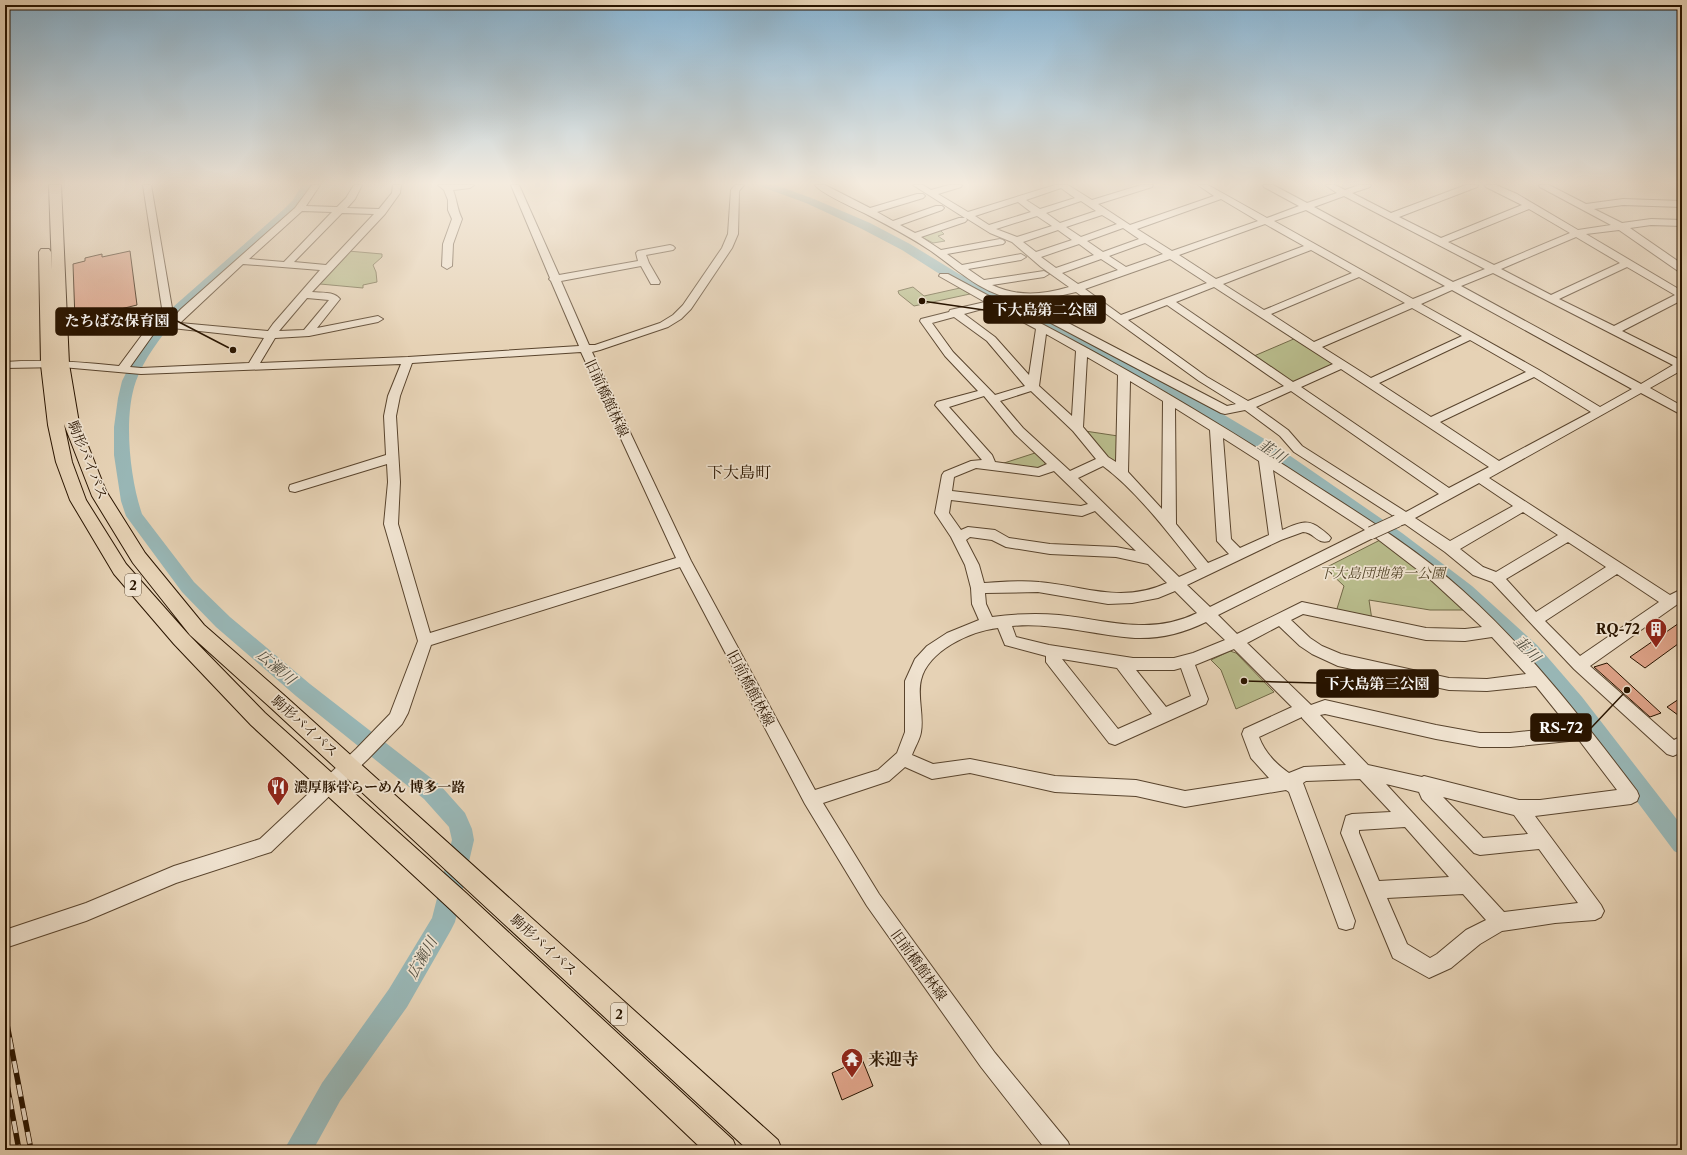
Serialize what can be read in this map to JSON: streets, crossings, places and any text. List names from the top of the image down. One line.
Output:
{"streets":{"main road":["駒形バイパス","2"],"street":["旧前橋館林線"]},"districts":["下大島町"],"water":["韮川","広瀬川"],"parks":["下大島団地第一公園"],"places":{"other":["下大島第二公園","たちばな保育園","下大島第三公園","RS-72"],"building":["RQ-72"],"restaurant":["濃厚豚骨らーめん 博多一路"],"temple":["来迎寺"]}}
